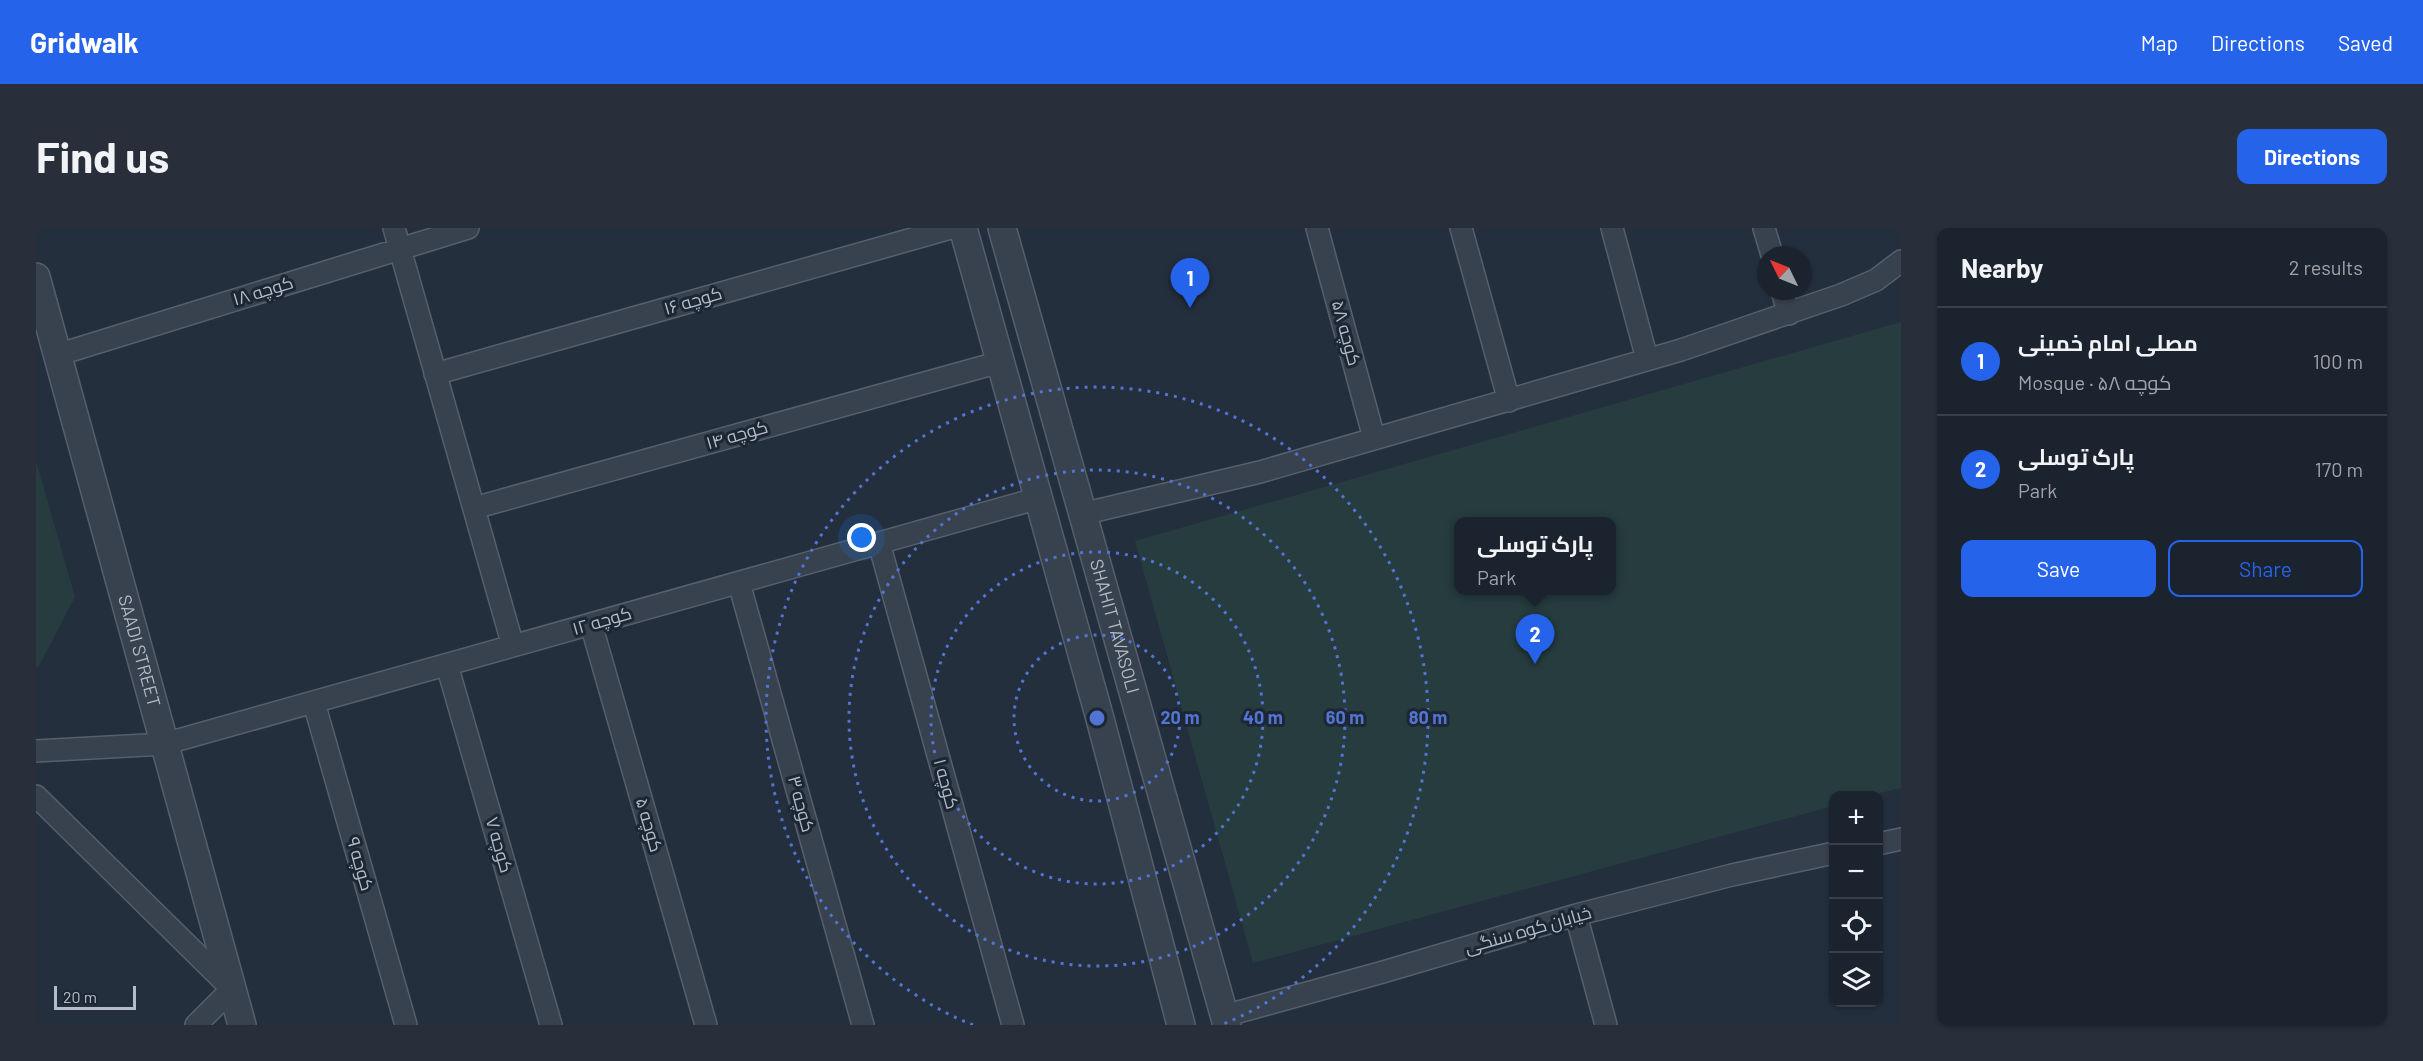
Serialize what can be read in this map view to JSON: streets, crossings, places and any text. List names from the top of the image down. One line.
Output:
{"streets":{"street":["کوچه ۱۸","کوچه ۱۶","کوچه ۵۸","کوچه ۱۴","کوچه ۱۲","SHAHIT TAVASOLI","SAADI STREET","کوچه ۱","کوچه ۳","کوچه ۵","کوچه ۷","کوچه ۹","خیابان کوه سنگی"]},"crossings":[["کوچه ۱۸","SAADI STREET"],["کوچه ۱۴","SHAHIT TAVASOLI"],["کوچه ۱۲","SHAHIT TAVASOLI"],["کوچه ۱۲","SAADI STREET"],["کوچه ۱۲","کوچه ۱"],["کوچه ۱۲","کوچه ۳"],["کوچه ۱۲","کوچه ۵"],["کوچه ۱۲","کوچه ۷"],["کوچه ۱۲","کوچه ۹"],["SHAHIT TAVASOLI","خیابان کوه سنگی"]],"scale_bar":"20 m","north":"top left","page":{"header":"Gridwalk","nav":["Map","Directions","Saved"],"buttons":["Directions",["Save","Share"]],"title":"Find us","heading":["Nearby","2 results"],"pins":["1","2"],"list":[{"mark":"1","name":"مصلی امام خمینی","note":"Mosque · کوچه ۵۸","value":"100 m"},{"mark":"2","name":"پارک توسلی","note":"Park","value":"170 m"}],"popup":["پارک توسلی","Park"],"map_buttons":["+","−"],"scale":"20 m"},"rings":["20 m","40 m","60 m","80 m"]}
